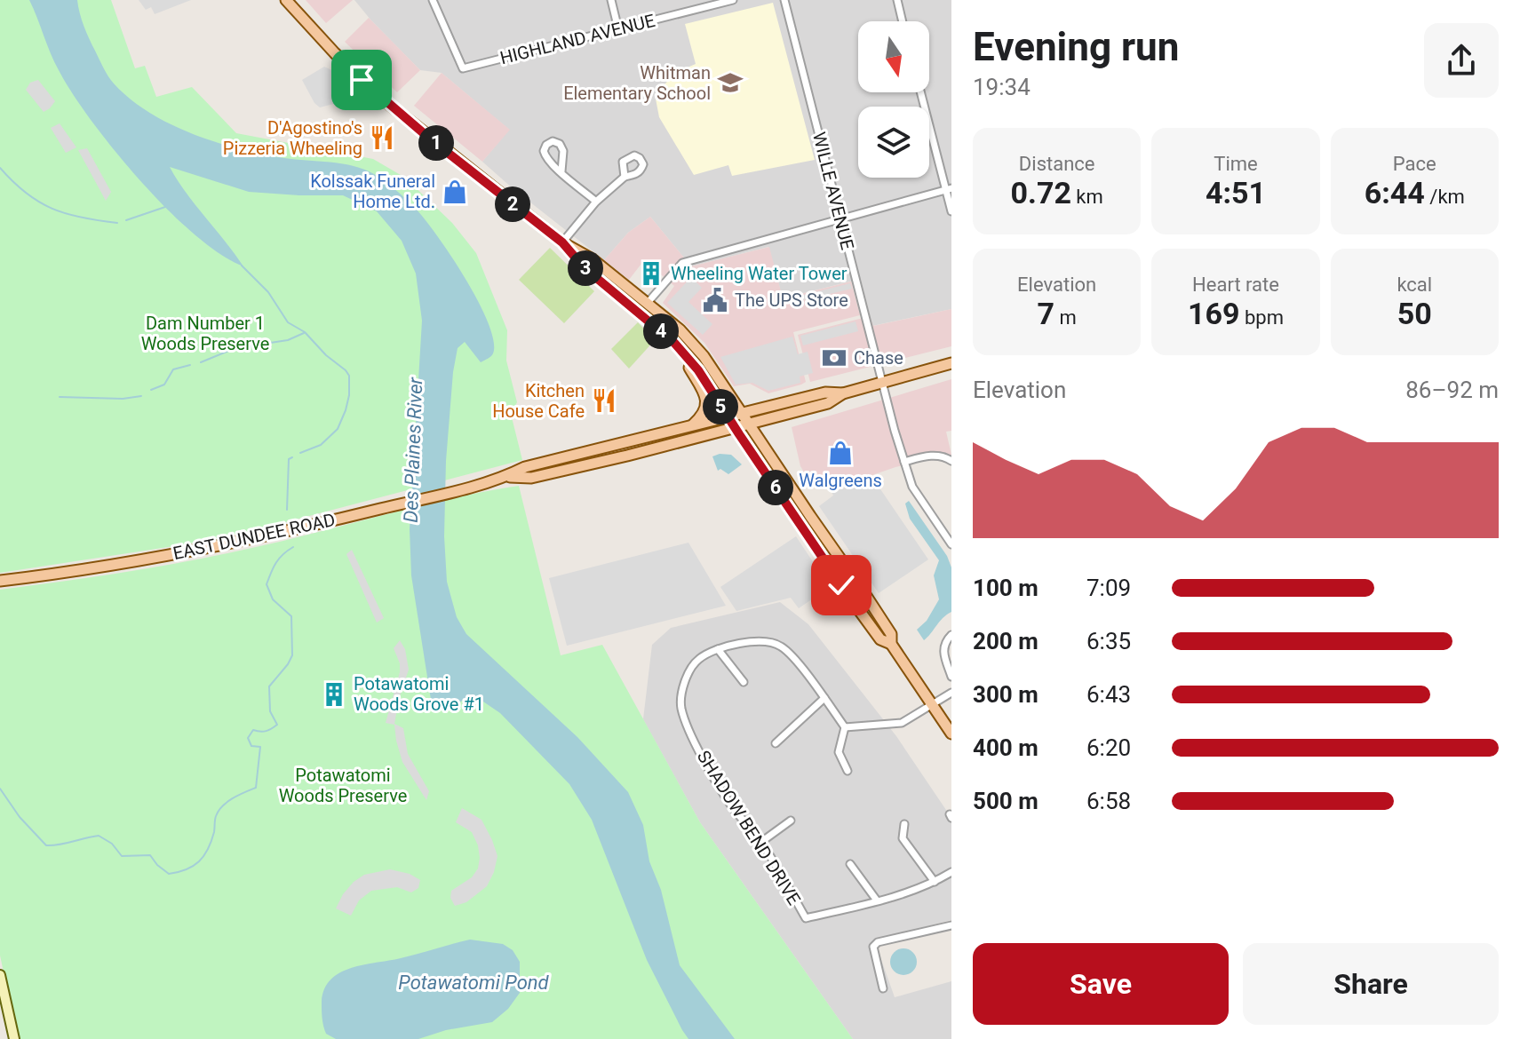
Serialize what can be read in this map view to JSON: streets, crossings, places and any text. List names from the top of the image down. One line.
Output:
{"streets":{"main road":["EAST DUNDEE ROAD"],"street":["HIGHLAND AVENUE","WILLE AVENUE","SHADOW BEND DRIVE"]},"crossings":[["WILLE AVENUE","EAST DUNDEE ROAD"]],"water":["Des Plaines River","Potawatomi Pond"],"parks":["Dam Number 1 Woods Preserve","Potawatomi Woods Preserve"],"places":{"school or university":["Whitman Elementary School"],"restaurant":["D'Agostino's Pizzeria Wheeling","Kitchen House Cafe"],"shop":["Kolssak Funeral Home Ltd.","Walgreens"],"building":["Wheeling Water Tower","Potawatomi Woods Grove #1"],"public building":["The UPS Store"],"bank":["Chase"]},"north":"bottom","page":{"heading":["Evening run","19:34"],"stats":[["Distance","0.72 km"],["Time","4:51"],["Pace","6:44 /km"],["Elevation","7 m"],["Heart rate","169 bpm"],["kcal","50"]],"pins":["1","2","3","4","5","6"],"chart":["Elevation","86–92 m"],"list":[{"name":"100 m","note":"7:09"},{"name":"200 m","note":"6:35"},{"name":"300 m","note":"6:43"},{"name":"400 m","note":"6:20"},{"name":"500 m","note":"6:58"}],"buttons":["Save","Share"]}}
